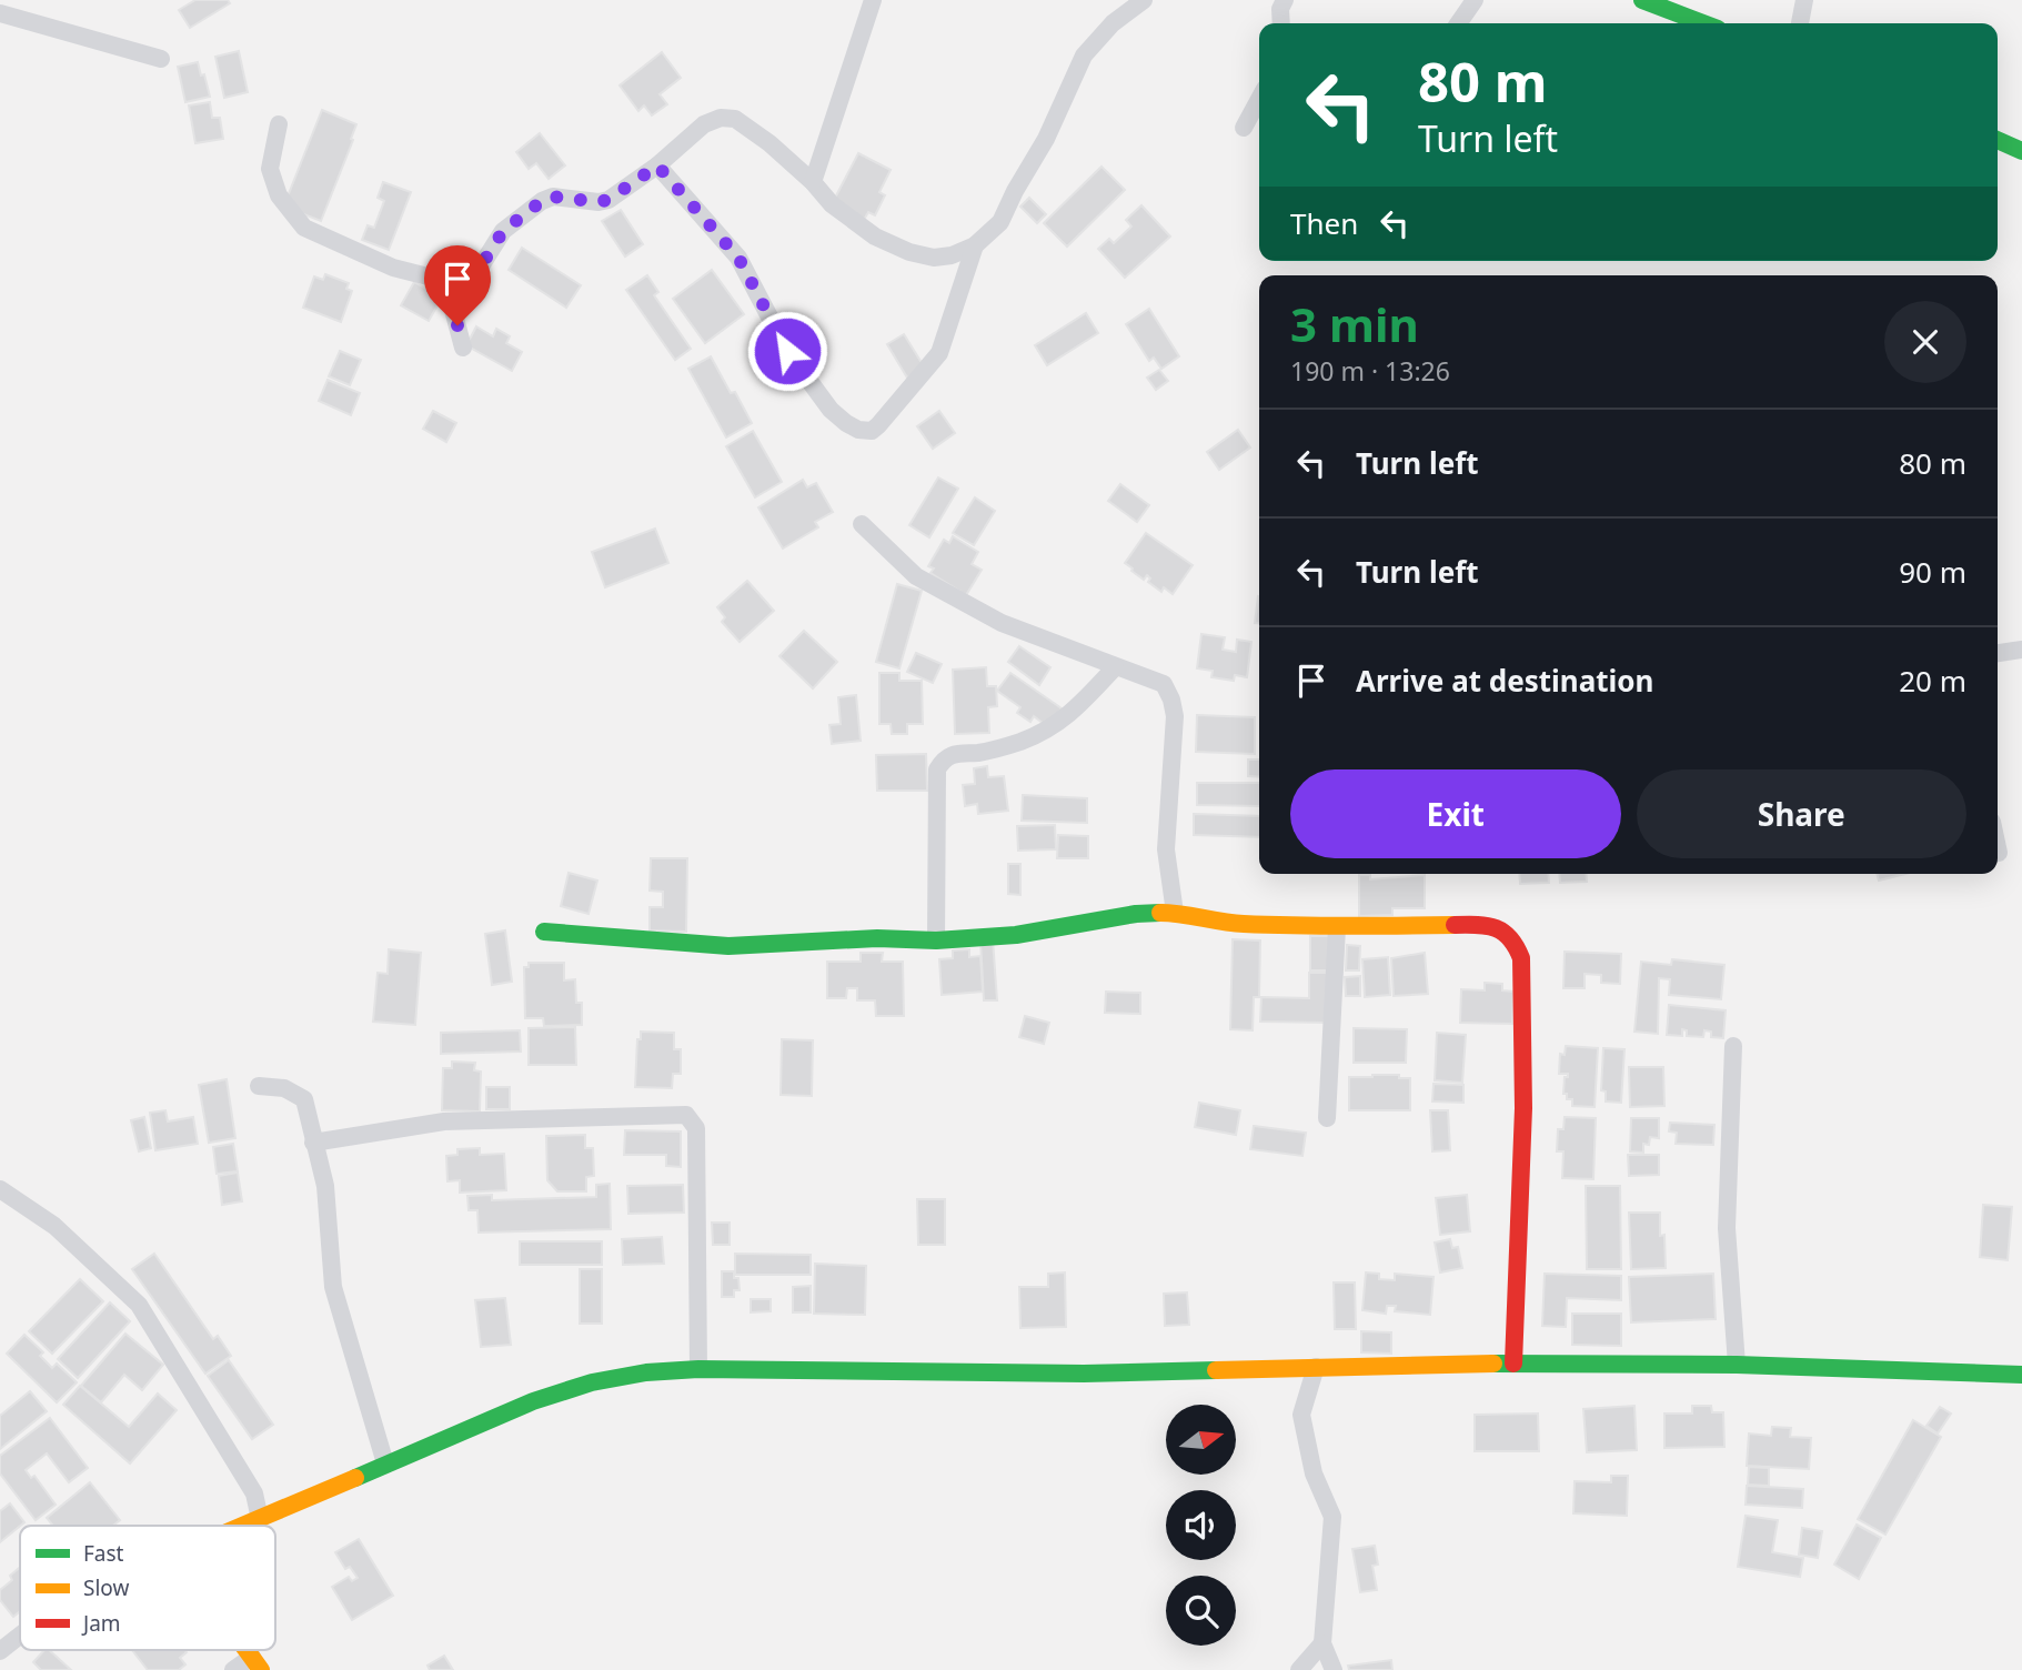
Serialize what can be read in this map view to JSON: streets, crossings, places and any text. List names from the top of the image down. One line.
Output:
{"legend":["Fast","Slow","Jam"],"north":"right","page":{"turn":["80 m","Turn left"],"then":"Then","heading":["3 min","190 m · 13:26"],"list":[{"name":"Turn left","value":"80 m"},{"name":"Turn left","value":"90 m"},{"name":"Arrive at destination","value":"20 m"}],"buttons":["Exit","Share"]}}
